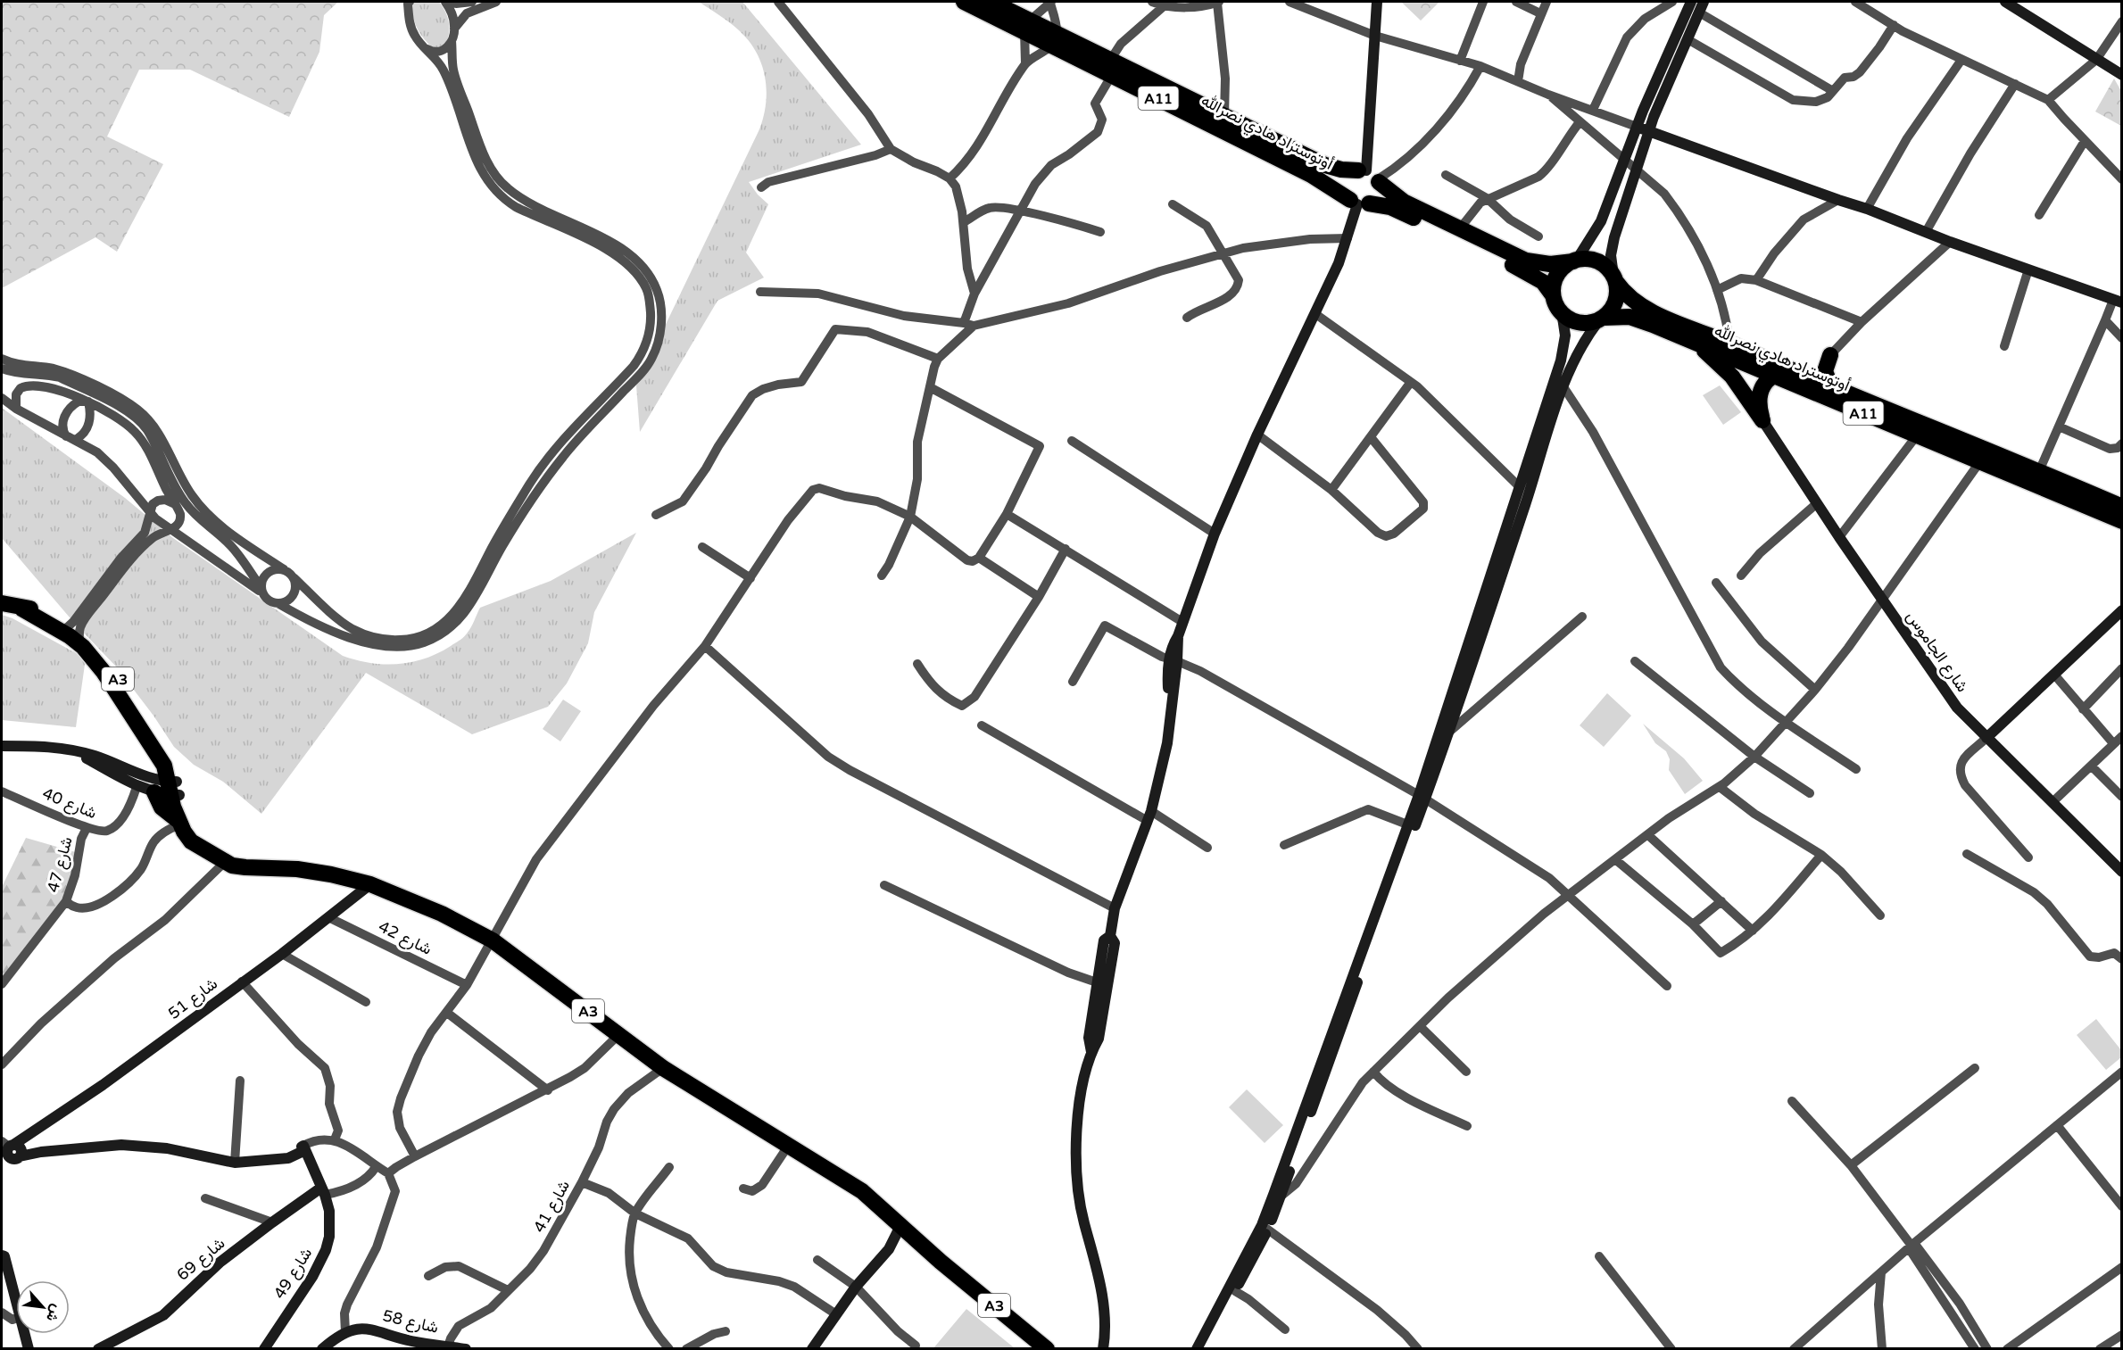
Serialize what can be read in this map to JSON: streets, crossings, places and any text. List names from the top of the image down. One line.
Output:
{"streets":{"highway":["A11","أوتوستراد هادي نصرالله","A3"],"street":["شارع الجاموس","شارع 40","شارع 47","شارع 42","شارع 51","شارع 41","شارع 69","شارع 49","شارع 58"]},"crossings":[["A3","شارع 51"],["A3","شارع 41"],["شارع 40","شارع 47"],["شارع 42","شارع 51"],["شارع 41","شارع 58"],["شارع 69","شارع 49"]],"north":"bottom right"}
